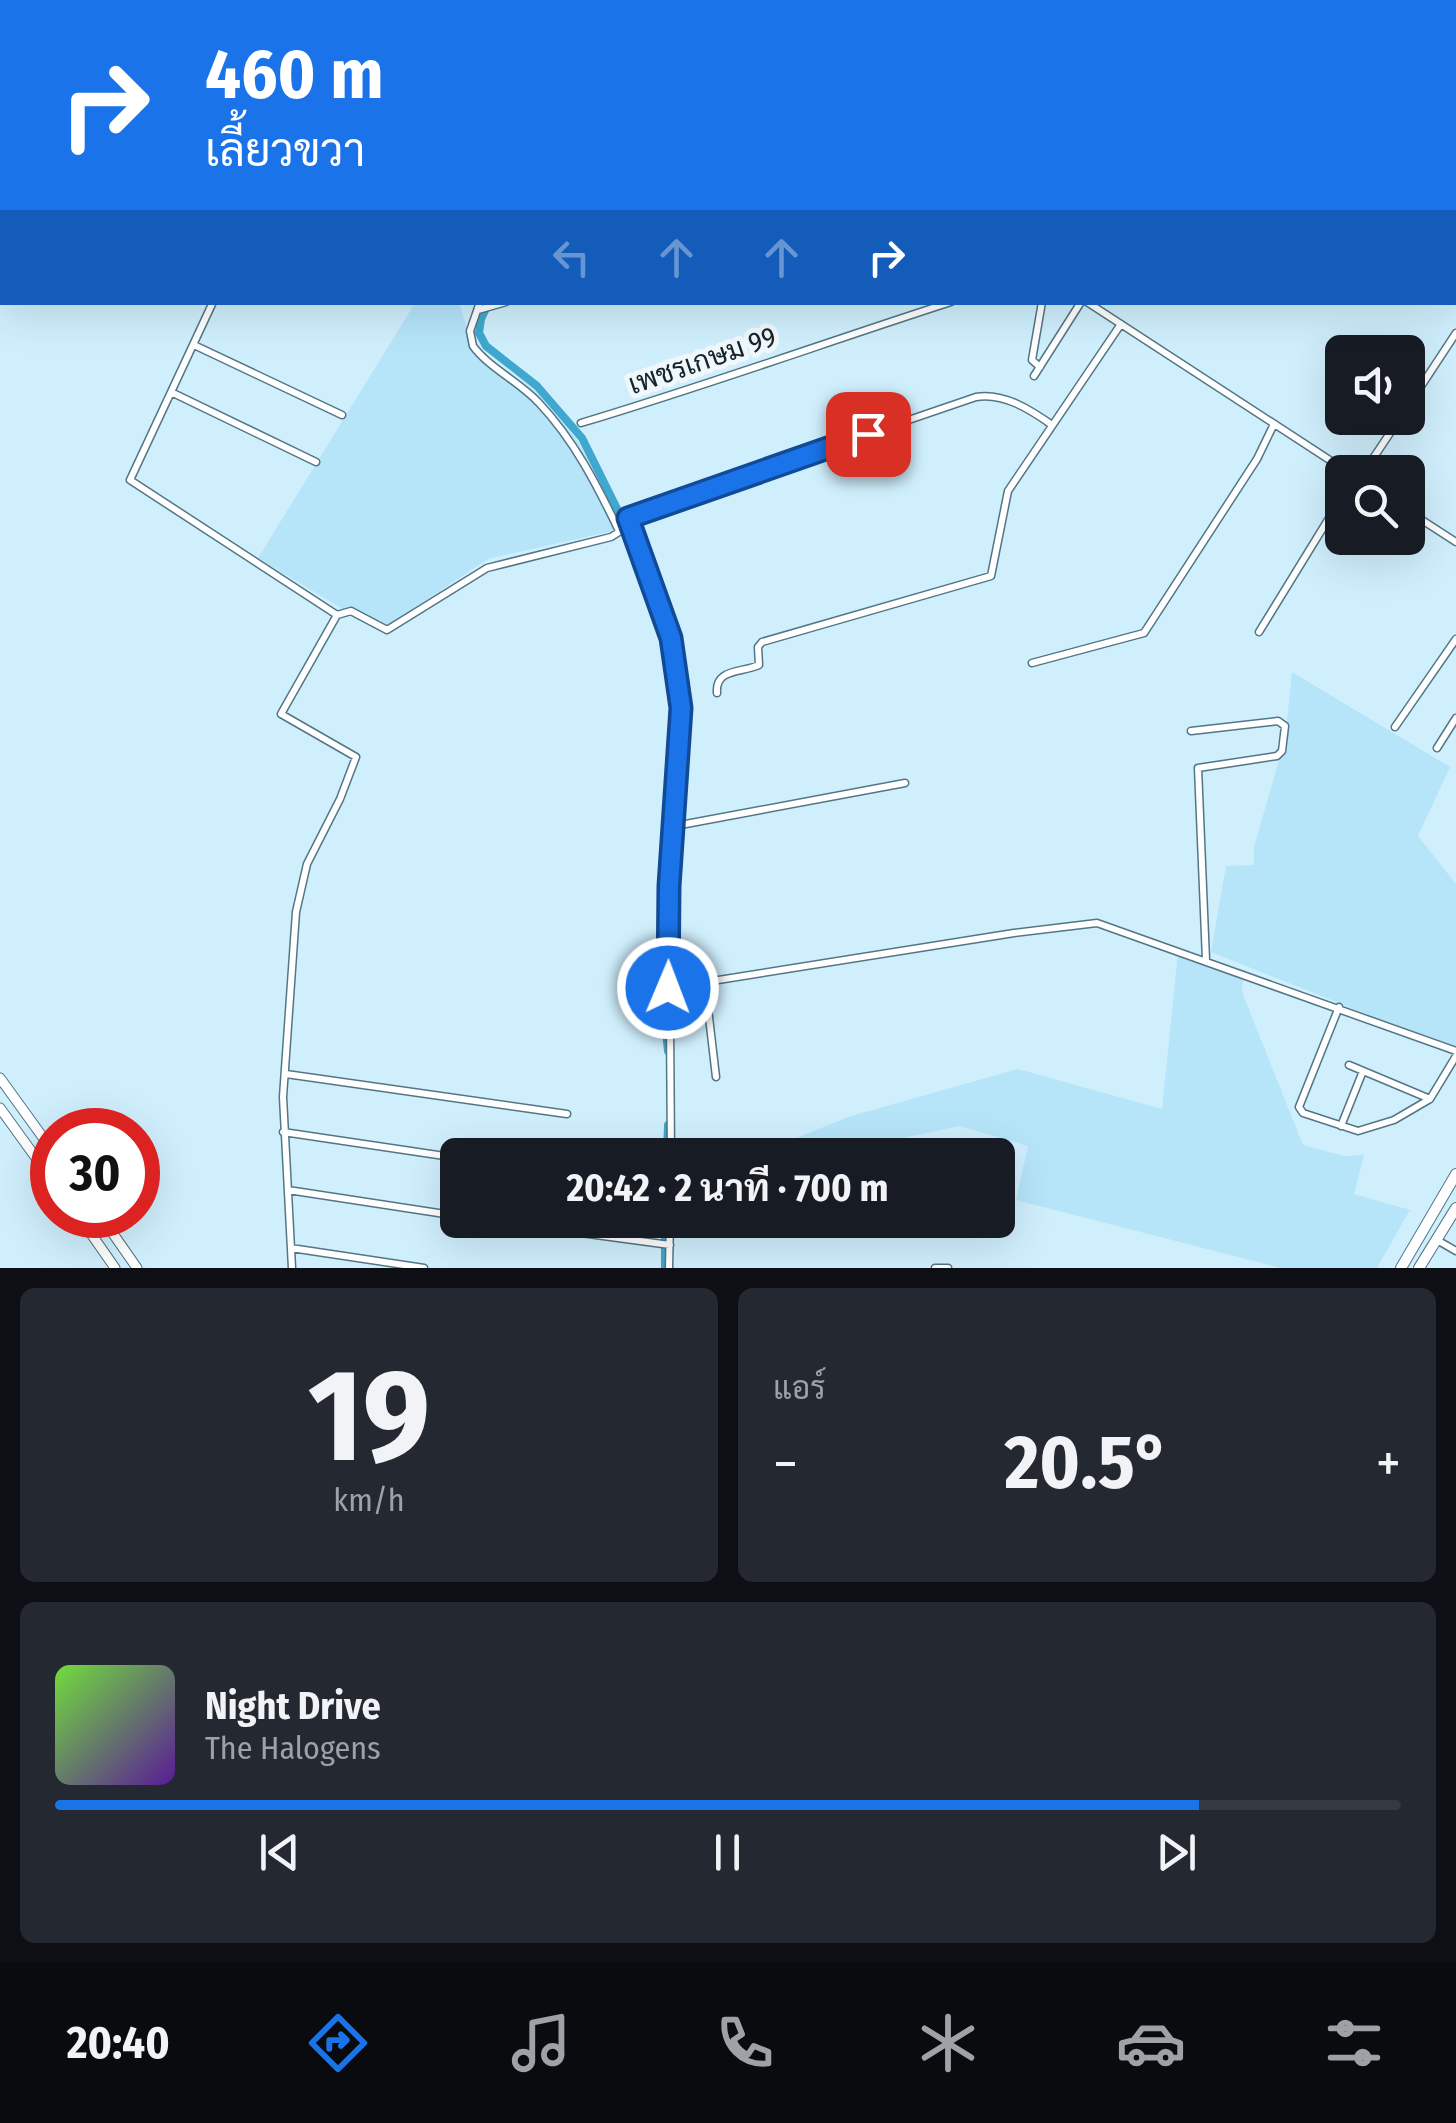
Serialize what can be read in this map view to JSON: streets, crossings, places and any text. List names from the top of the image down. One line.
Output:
{"streets":{"street":["เพชรเกษม 99"]},"page":{"turn":["460 m","เลี้ยวขวา"],"limit":"30","trip":"20:42 · 2 นาที · 700 m","tile":[["19","km/h"],"แอร์"],"heat":["−","20.5°","+"],"song":["Night Drive","The Halogens"],"tabs":"20:40"}}
